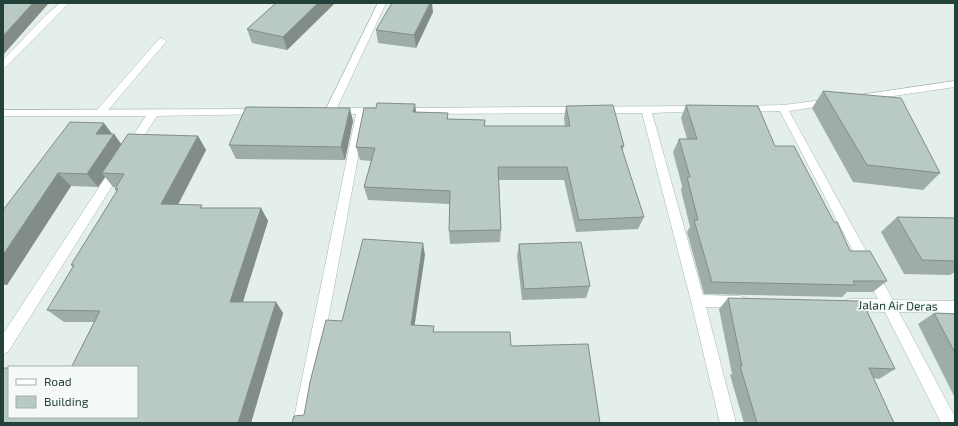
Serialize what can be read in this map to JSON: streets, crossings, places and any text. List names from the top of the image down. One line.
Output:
{"streets":{"street":["Jalan Air Deras"]},"legend":["Road","Building"]}
